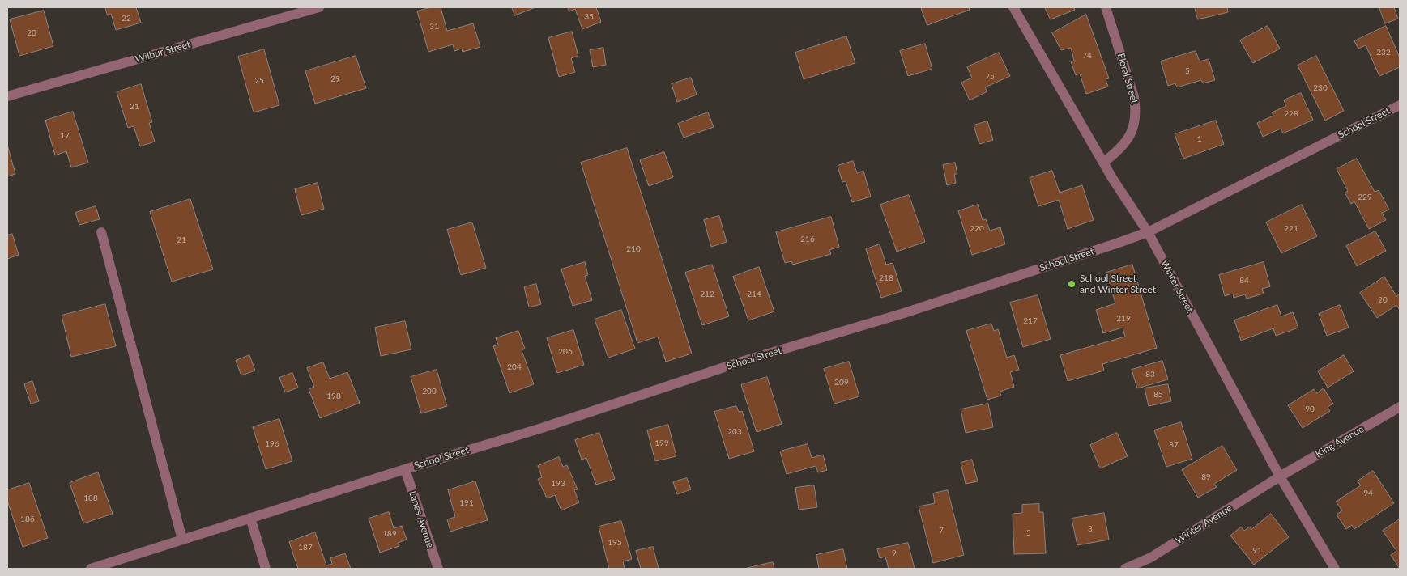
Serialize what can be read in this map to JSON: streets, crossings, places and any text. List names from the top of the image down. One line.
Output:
{"streets":{"street":["Wilbur Street","Floral Street","School Street","Winter Street","King Avenue","Lanes Avenue","Winter Avenue"]},"crossings":[["Floral Street","Winter Street"],["School Street","Winter Street"],["School Street","Lanes Avenue"],["Winter Street","King Avenue"],["Winter Street","Winter Avenue"],["King Avenue","Winter Avenue"]],"places":["School Street and Winter Street"],"house_numbers":["35","22","31","20","232","74","5","75","29","25","230","21","228","17","1","229","220","221","216","21","210","218","84","212","214","20","219","217","206","204","83","209","200","85","198","90","203","199","196","87","89","193","94","188","191","186","3","7","5","189","195","187","91","9"]}
